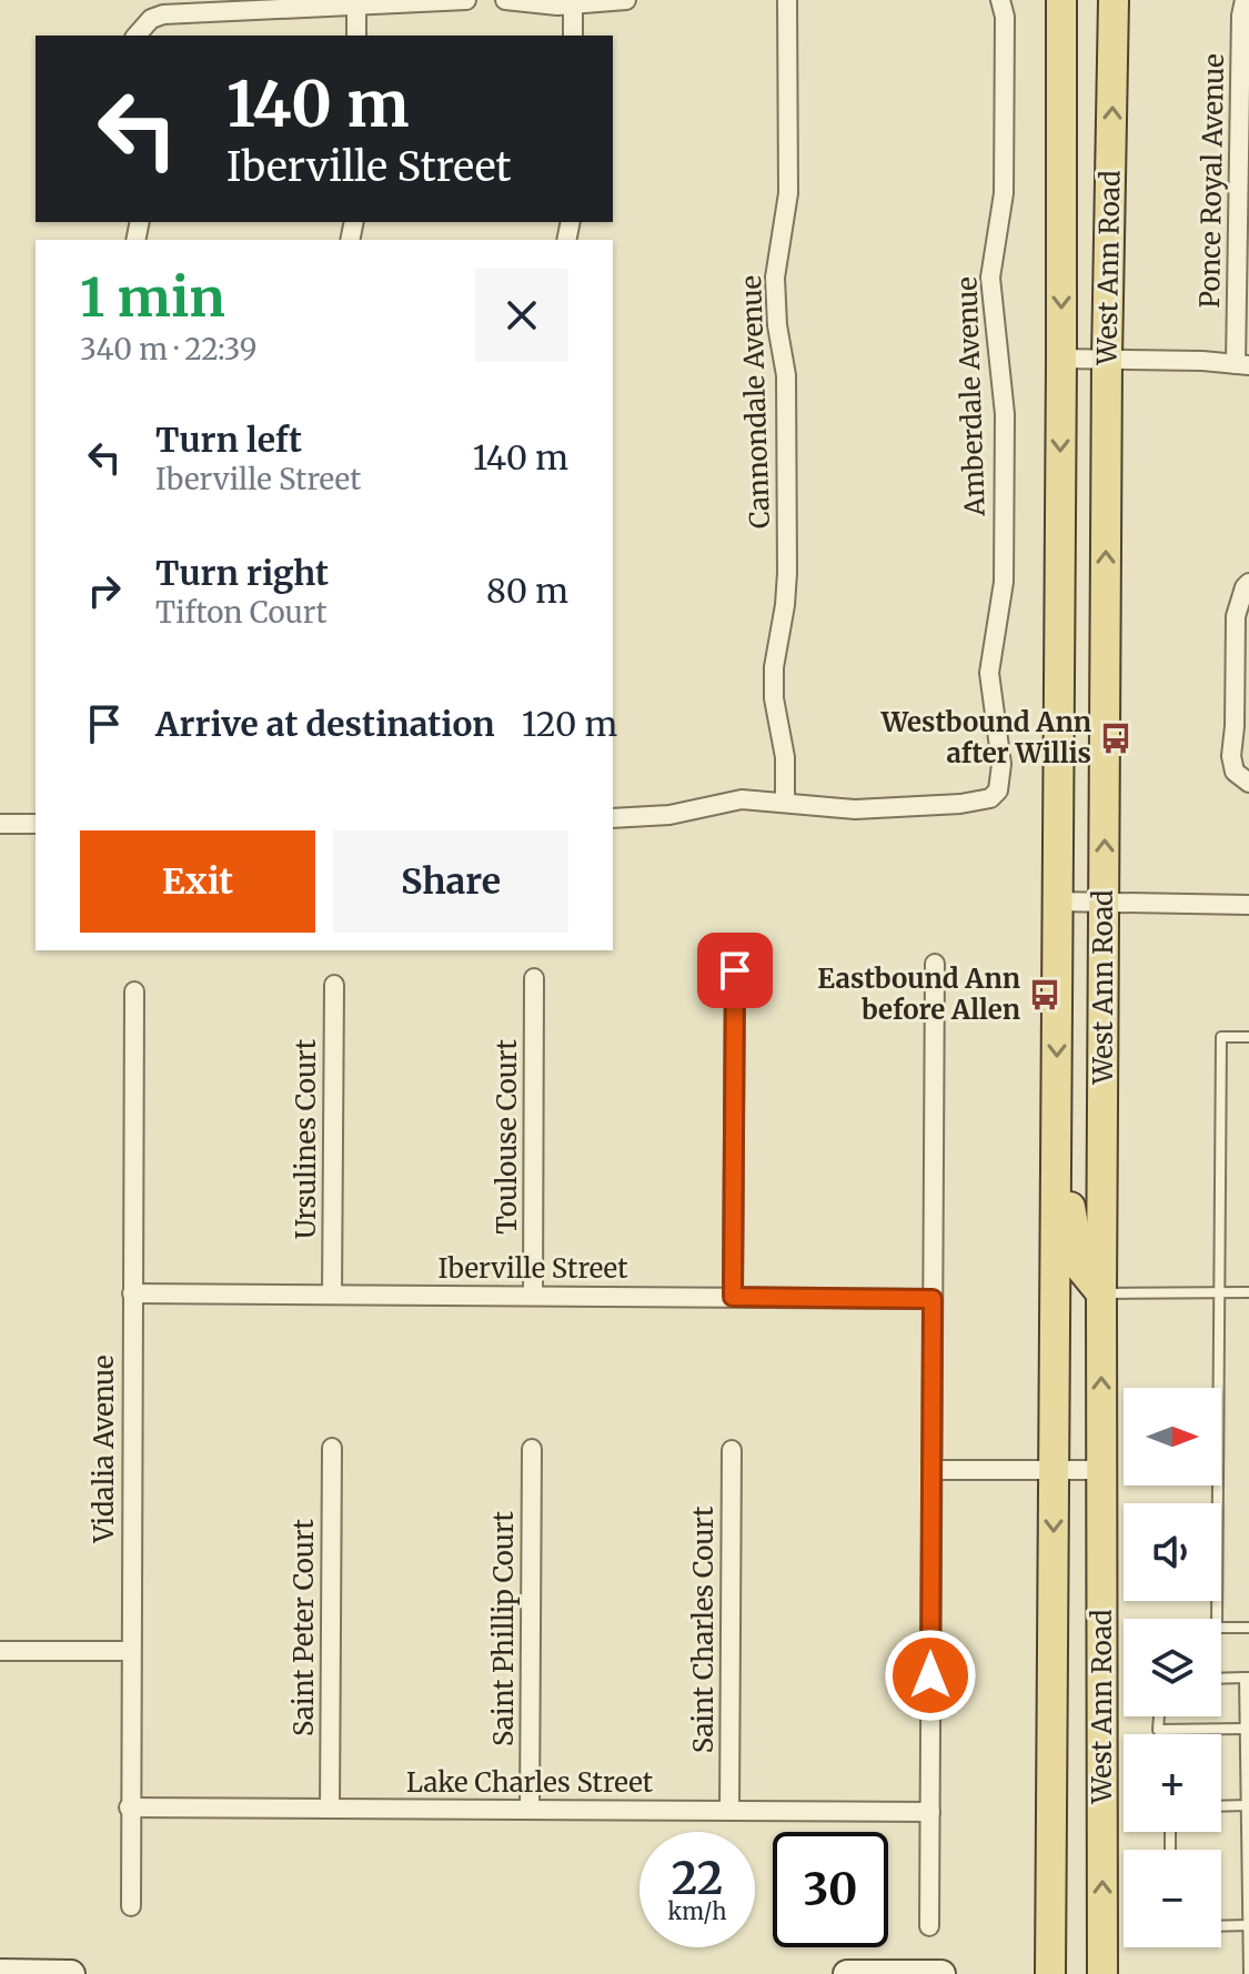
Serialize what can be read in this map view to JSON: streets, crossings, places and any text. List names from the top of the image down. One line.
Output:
{"streets":{"main road":["West Ann Road"],"street":["Ponce Royal Avenue","Amberdale Avenue","Cannondale Avenue","Toulouse Court","Ursulines Court","Iberville Street","Vidalia Avenue","Saint Peter Court","Saint Phillip Court","Saint Charles Court","Lake Charles Street"]},"crossings":[["Amberdale Avenue","Cannondale Avenue"],["Toulouse Court","Iberville Street"],["Ursulines Court","Iberville Street"],["Iberville Street","Vidalia Avenue"],["Vidalia Avenue","Lake Charles Street"],["Saint Peter Court","Lake Charles Street"],["Saint Phillip Court","Lake Charles Street"],["Saint Charles Court","Lake Charles Street"]],"places":{"bus stop":["Westbound Ann after Willis","Eastbound Ann before Allen"]},"north":"right","page":{"turn":["140 m","Iberville Street"],"heading":["1 min","340 m · 22:39"],"list":[{"name":"Turn left","note":"Iberville Street","value":"140 m"},{"name":"Turn right","note":"Tifton Court","value":"80 m"},{"name":"Arrive at destination","value":"120 m"}],"buttons":["Exit","Share"],"map_buttons":["+","−"],"speed":"22 km/h","limit":"30"}}
